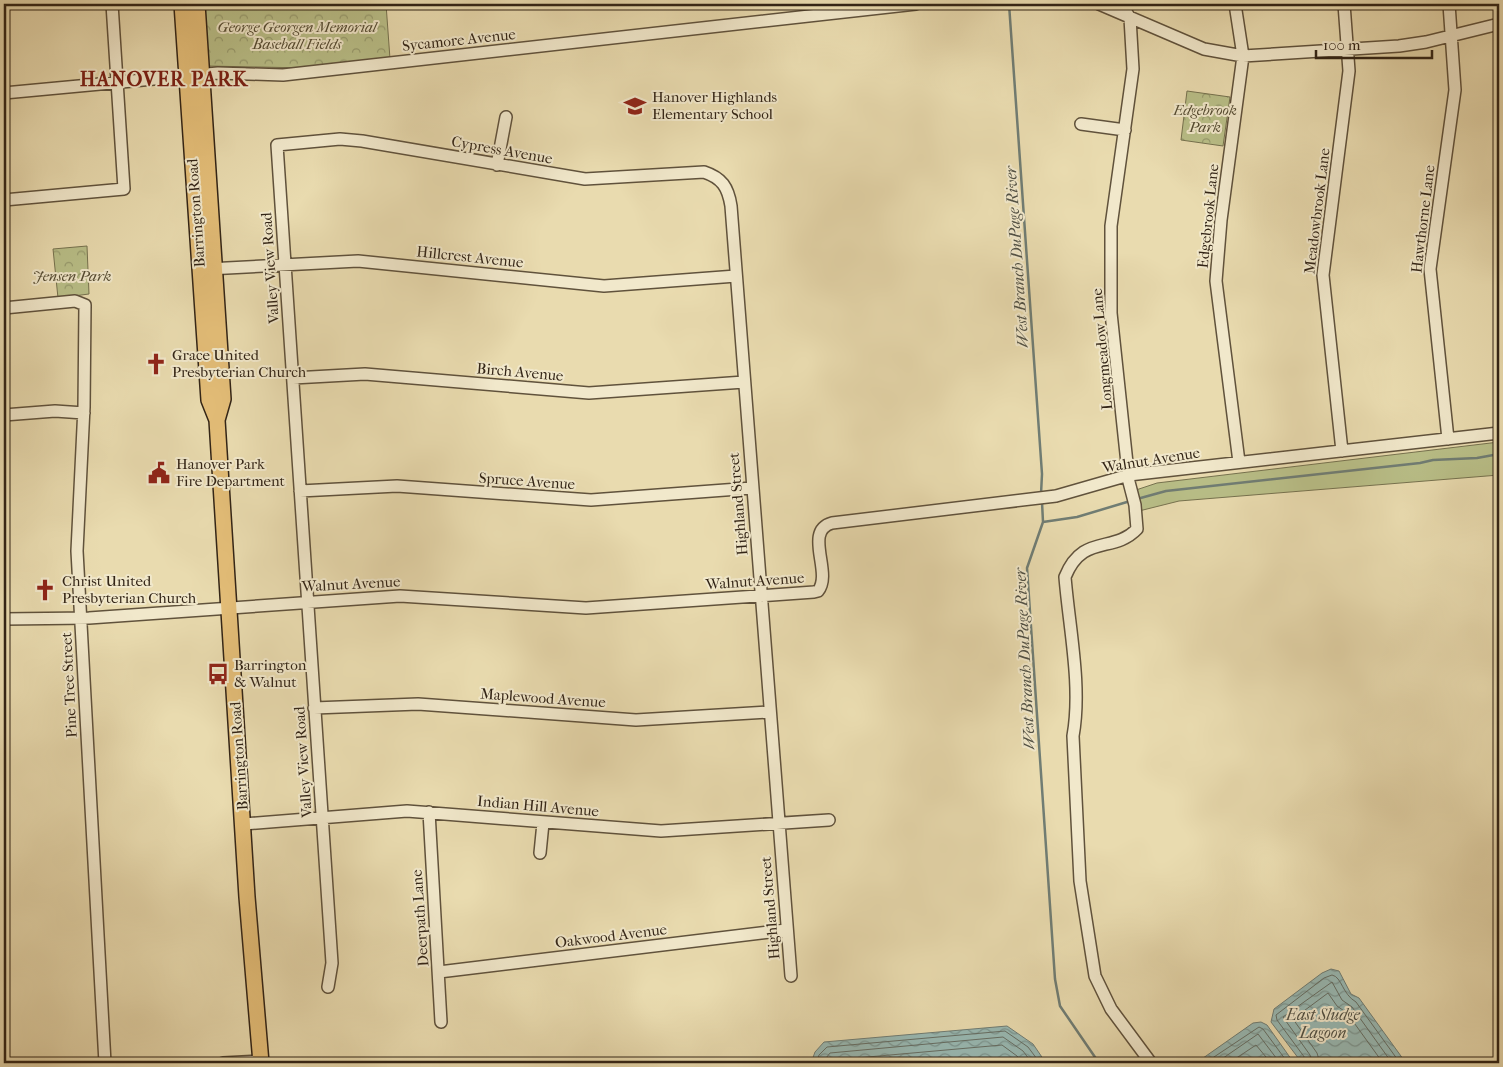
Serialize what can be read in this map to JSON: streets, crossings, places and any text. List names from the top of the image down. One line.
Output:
{"streets":{"main road":["Barrington Road"],"street":["Sycamore Avenue","Cypress Avenue","Meadowbrook Lane","Edgebrook Lane","Hawthorne Lane","Hillcrest Avenue","Valley View Road","Longmeadow Lane","Birch Avenue","Walnut Avenue","Spruce Avenue","Highland Street","Pine Tree Street","Maplewood Avenue","Indian Hill Avenue","Deerpath Lane","Oakwood Avenue"]},"crossings":[["Sycamore Avenue","Barrington Road"],["Cypress Avenue","Valley View Road"],["Cypress Avenue","Highland Street"],["Meadowbrook Lane","Walnut Avenue"],["Barrington Road","Hillcrest Avenue"],["Barrington Road","Walnut Avenue"],["Barrington Road","Indian Hill Avenue"],["Edgebrook Lane","Walnut Avenue"],["Hawthorne Lane","Walnut Avenue"],["Hillcrest Avenue","Valley View Road"],["Hillcrest Avenue","Highland Street"],["Valley View Road","Birch Avenue"],["Valley View Road","Walnut Avenue"],["Valley View Road","Spruce Avenue"],["Valley View Road","Maplewood Avenue"],["Valley View Road","Indian Hill Avenue"],["Longmeadow Lane","Walnut Avenue"],["Birch Avenue","Highland Street"],["Walnut Avenue","Highland Street"],["Walnut Avenue","Pine Tree Street"],["Spruce Avenue","Highland Street"],["Highland Street","Maplewood Avenue"],["Highland Street","Indian Hill Avenue"],["Highland Street","Oakwood Avenue"],["Indian Hill Avenue","Deerpath Lane"],["Deerpath Lane","Oakwood Avenue"]],"districts":["HANOVER PARK"],"water":["West Branch DuPage River","East Sludge Lagoon"],"parks":["George Georgen Memorial Baseball Fields","Edgebrook Park","Jensen Park"],"places":{"school or university":["Hanover Highlands Elementary School"],"church":["Grace United Presbyterian Church","Christ United Presbyterian Church"],"public building":["Hanover Park Fire Department"],"bus stop":["Barrington & Walnut"]},"scale_bar":"100 m"}
